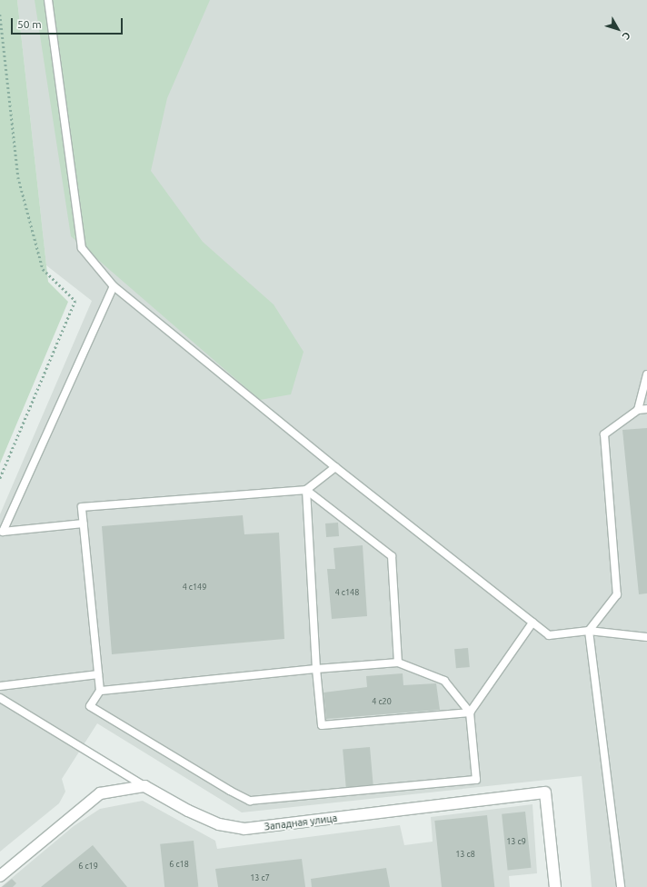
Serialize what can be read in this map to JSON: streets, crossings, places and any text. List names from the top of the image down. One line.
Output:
{"streets":{"street":["Западная улица"]},"house_numbers":["4 с149","4 с148","4 с20","13 с9","13 с8","6 с18","6 с19","13 с7"],"scale_bar":"50 m","north":"bottom right"}
